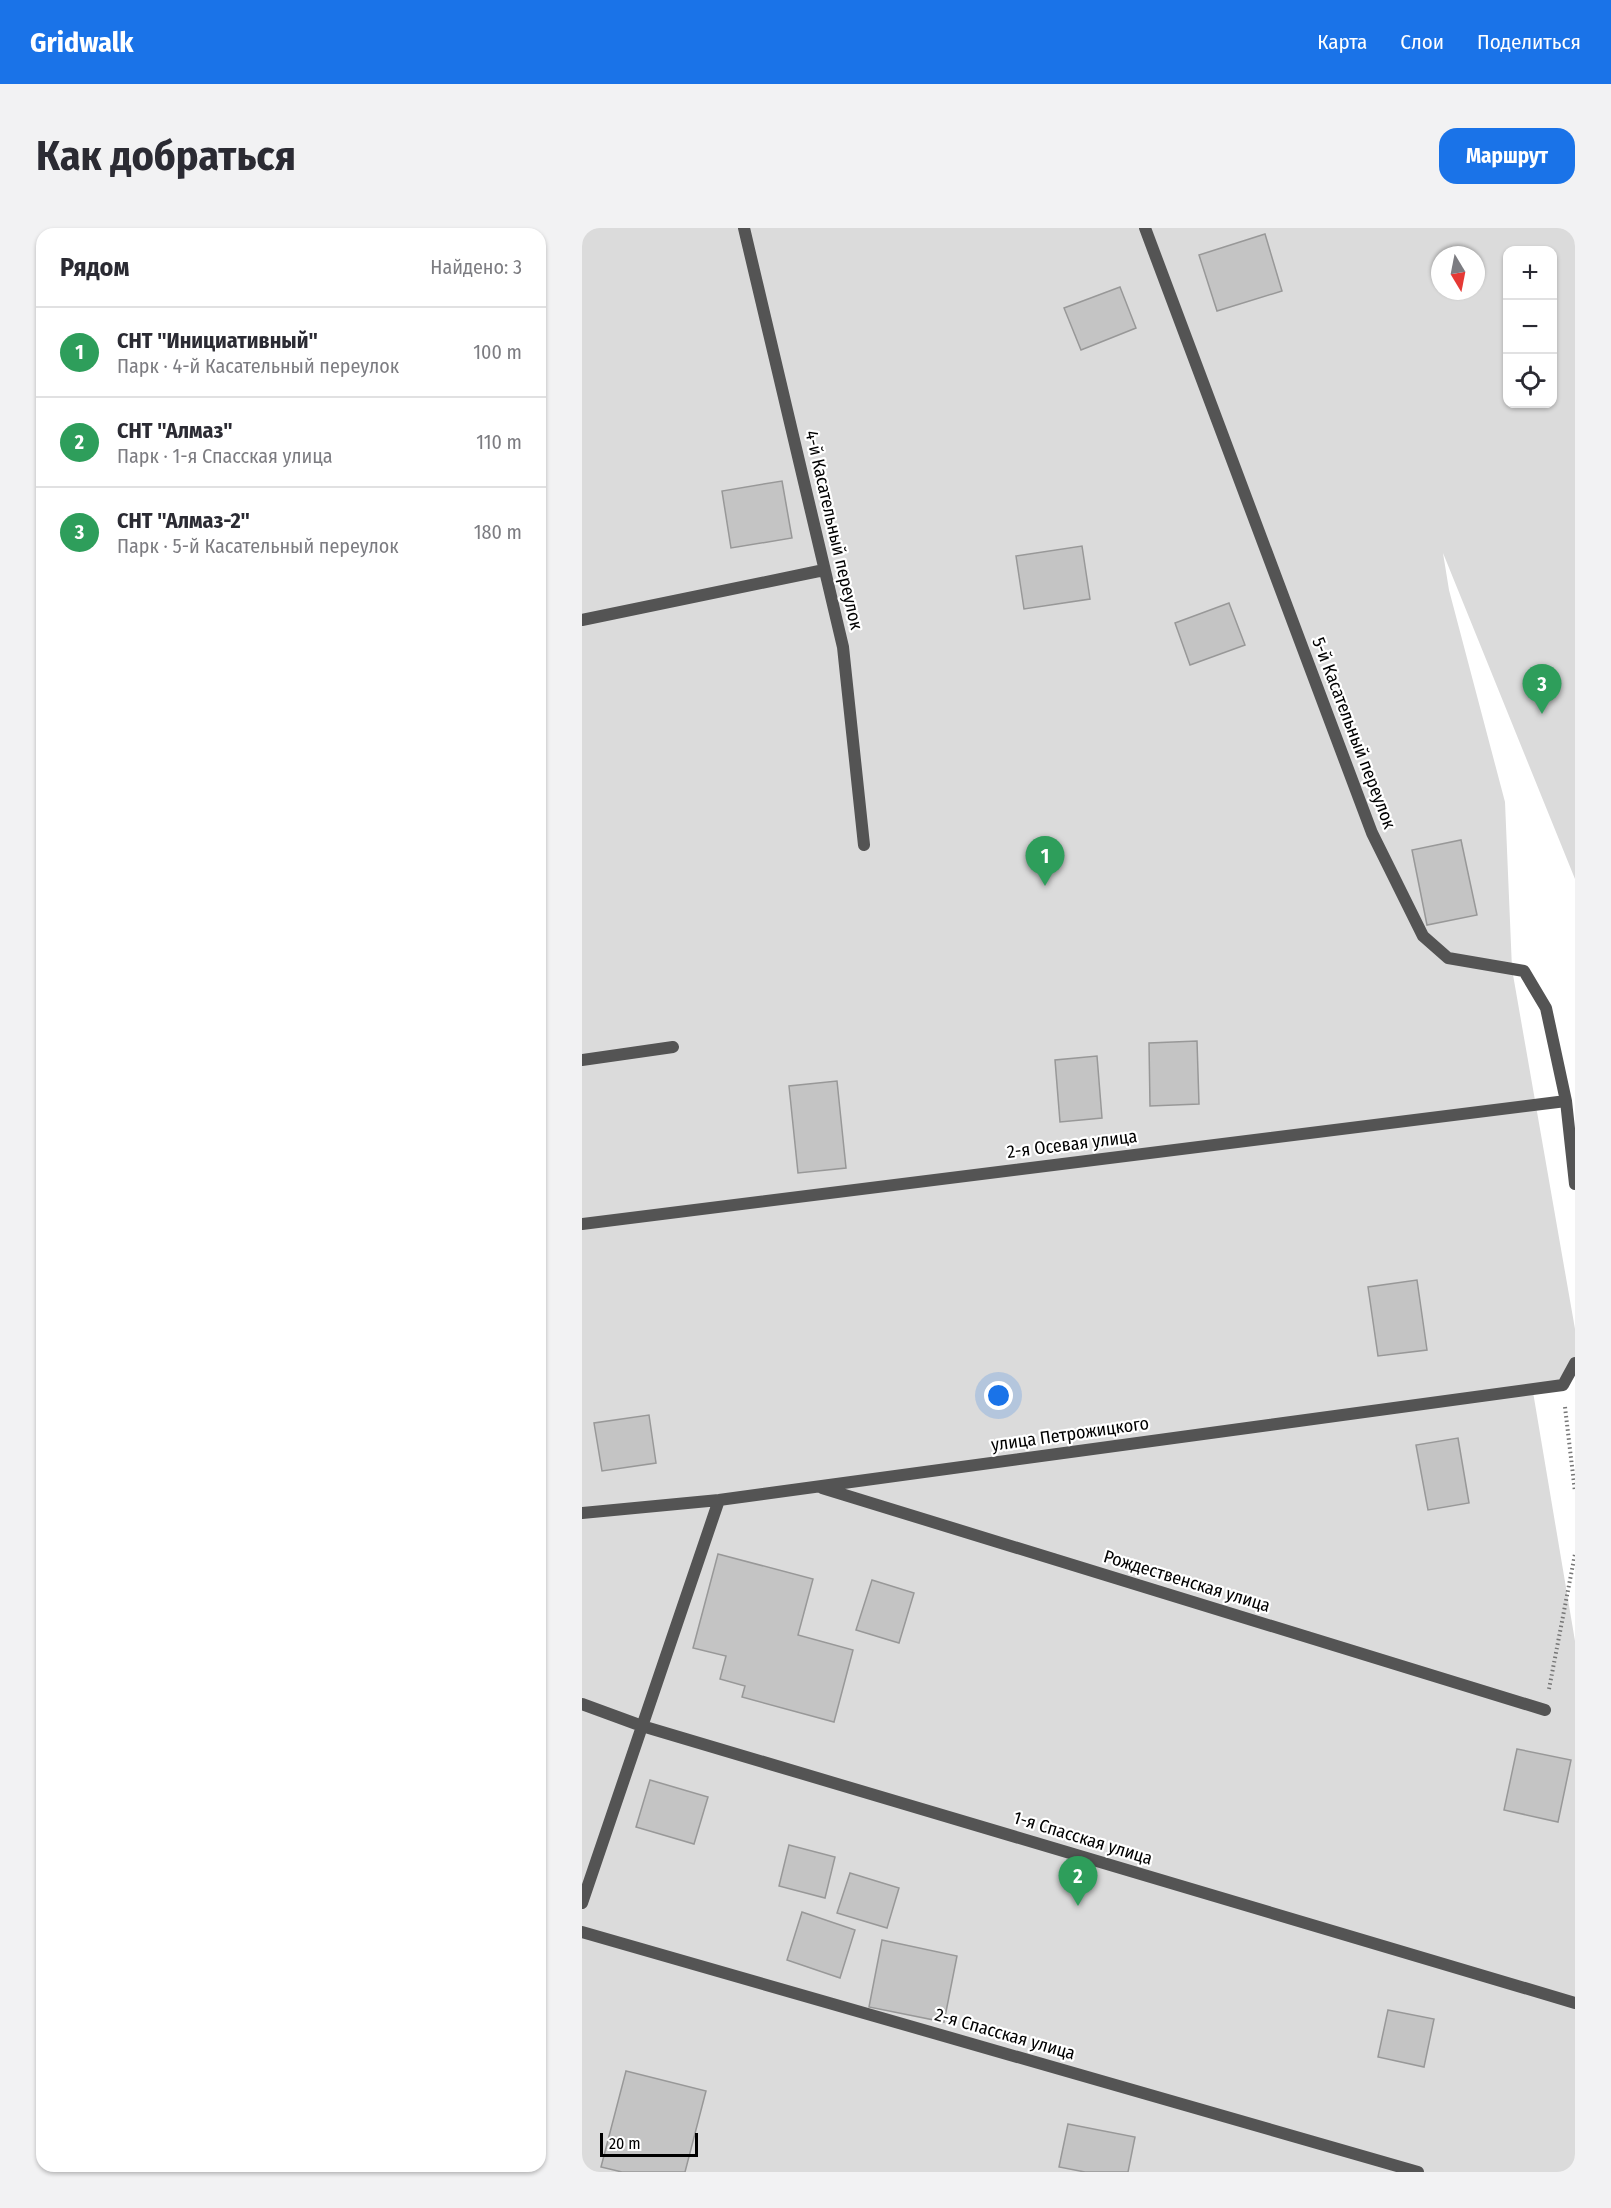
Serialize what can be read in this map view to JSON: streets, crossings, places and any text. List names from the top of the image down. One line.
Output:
{"streets":{"street":["4-й Касательный переулок","5-й Касательный переулок","2-я Осевая улица","улица Петрожицкого","Рождественская улица","1-я Спасская улица","2-я Спасская улица"]},"crossings":[["5-й Касательный переулок","2-я Осевая улица"],["улица Петрожицкого","Рождественская улица"]],"scale_bar":"20 m","north":"bottom","page":{"header":"Gridwalk","nav":["Карта","Слои","Поделиться"],"buttons":"Маршрут","title":"Как добраться","heading":["Рядом","Найдено: 3"],"map_buttons":["+","−"],"list":[{"mark":"1","name":"СНТ \"Инициативный\"","note":"Парк · 4-й Касательный переулок","value":"100 m"},{"mark":"2","name":"СНТ \"Алмаз\"","note":"Парк · 1-я Спасская улица","value":"110 m"},{"mark":"3","name":"СНТ \"Алмаз-2\"","note":"Парк · 5-й Касательный переулок","value":"180 m"}],"pins":["3","1","2"],"scale":"20 m"}}
